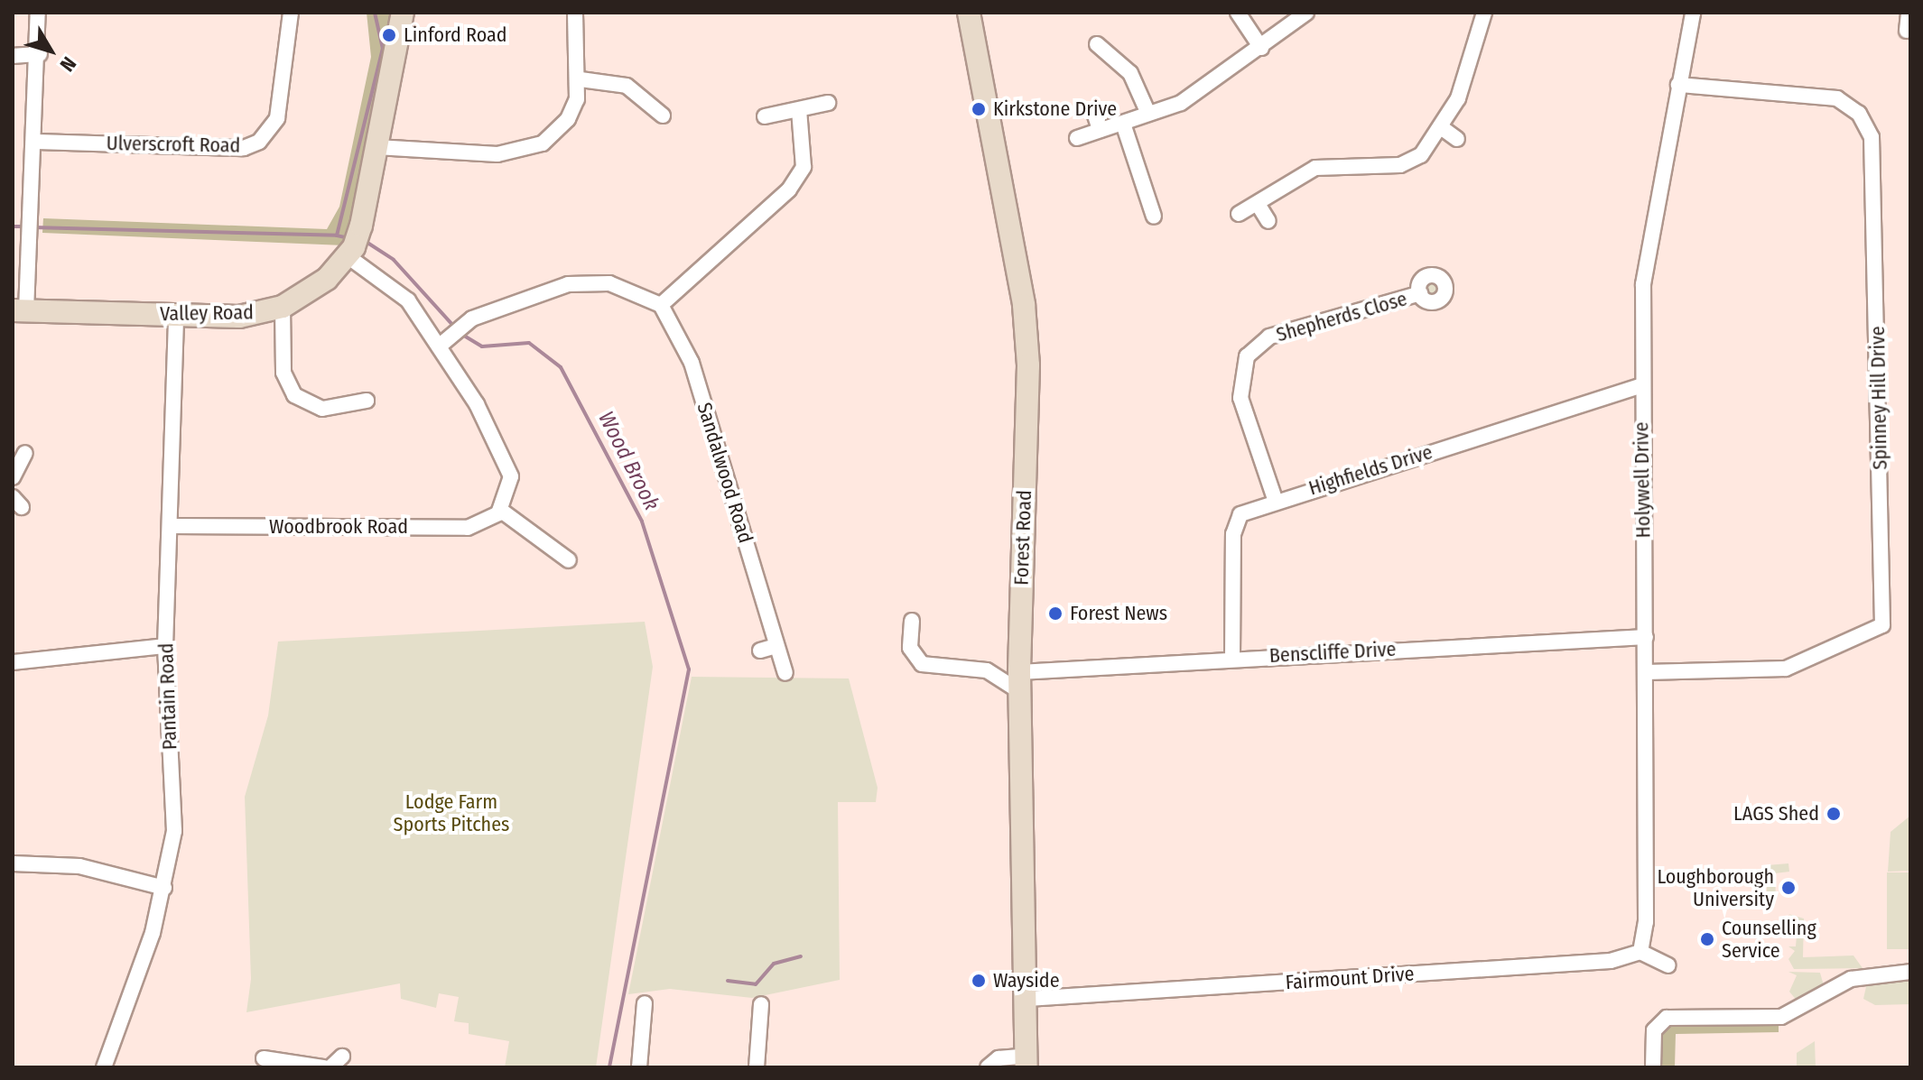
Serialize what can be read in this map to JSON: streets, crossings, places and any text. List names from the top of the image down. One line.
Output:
{"streets":{"street":["Ulverscroft Road","Valley Road","Shepherds Close","Spinney Hill Drive","Highfields Drive","Sandalwood Road","Holywell Drive","Woodbrook Road","Forest Road","Benscliffe Drive","Pantain Road","Fairmount Drive"]},"crossings":[["Valley Road","Pantain Road"],["Shepherds Close","Highfields Drive"],["Spinney Hill Drive","Holywell Drive"],["Highfields Drive","Holywell Drive"],["Highfields Drive","Benscliffe Drive"],["Holywell Drive","Benscliffe Drive"],["Holywell Drive","Fairmount Drive"],["Woodbrook Road","Pantain Road"],["Forest Road","Benscliffe Drive"],["Forest Road","Fairmount Drive"]],"water":["Wood Brook"],"parks":["Lodge Farm Sports Pitches"],"places":["Linford Road","Kirkstone Drive","Forest News","LAGS Shed","Loughborough University","Counselling Service","Wayside"],"north":"bottom right"}
